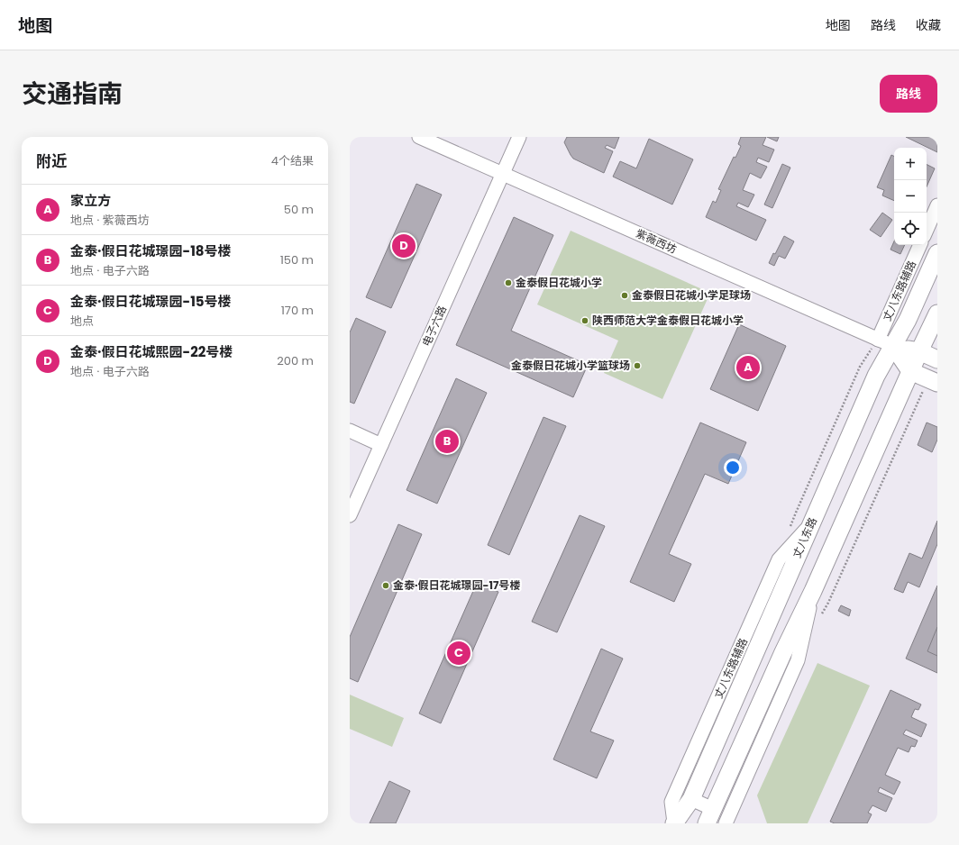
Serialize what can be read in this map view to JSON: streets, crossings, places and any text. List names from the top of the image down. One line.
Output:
{"streets":{"main road":["丈八东路"],"street":["紫薇西坊","丈八东路辅路","电子六路"]},"crossings":[["紫薇西坊","丈八东路辅路"],["紫薇西坊","电子六路"],["紫薇西坊","丈八东路"],["丈八东路辅路","丈八东路"]],"places":["金泰假日花城小学","金泰假日花城小学足球场","陕西师范大学金泰假日花城小学","金泰假日花城小学篮球场","金泰·假日花城璟园-17号楼"],"page":{"header":"地图","nav":["地图","路线","收藏"],"title":"交通指南","buttons":"路线","heading":["附近","4个结果"],"map_buttons":["+","−"],"list":[{"mark":"A","name":"家立方","note":"地点 · 紫薇西坊","value":"50 m"},{"mark":"B","name":"金泰·假日花城璟园-18号楼","note":"地点 · 电子六路","value":"150 m"},{"mark":"C","name":"金泰·假日花城璟园-15号楼","note":"地点","value":"170 m"},{"mark":"D","name":"金泰·假日花城熙园-22号楼","note":"地点 · 电子六路","value":"200 m"}],"pins":["D","A","B","C"]}}
